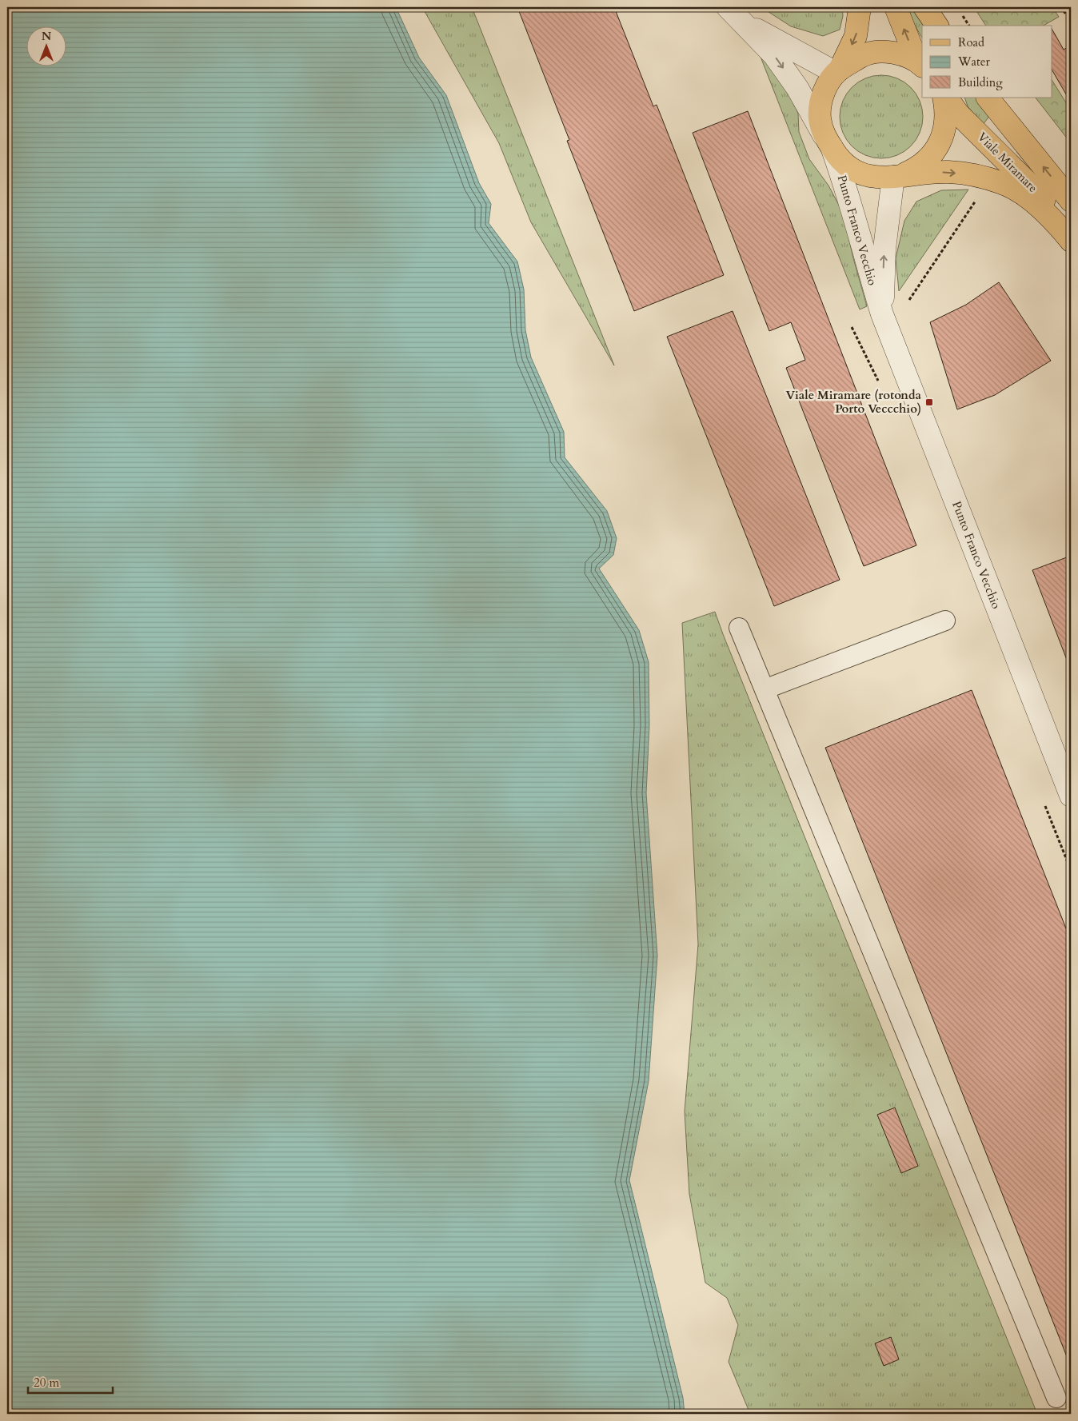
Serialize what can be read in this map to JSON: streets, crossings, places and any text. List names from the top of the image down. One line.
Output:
{"streets":{"main road":["Viale Miramare"],"street":["Punto Franco Vecchio"]},"crossings":[["Viale Miramare","Punto Franco Vecchio"]],"places":{"transit":["Viale Miramare (rotonda Porto Veccchio)"]},"legend":["Road","Water","Building"],"scale_bar":"20 m","north":"top"}
